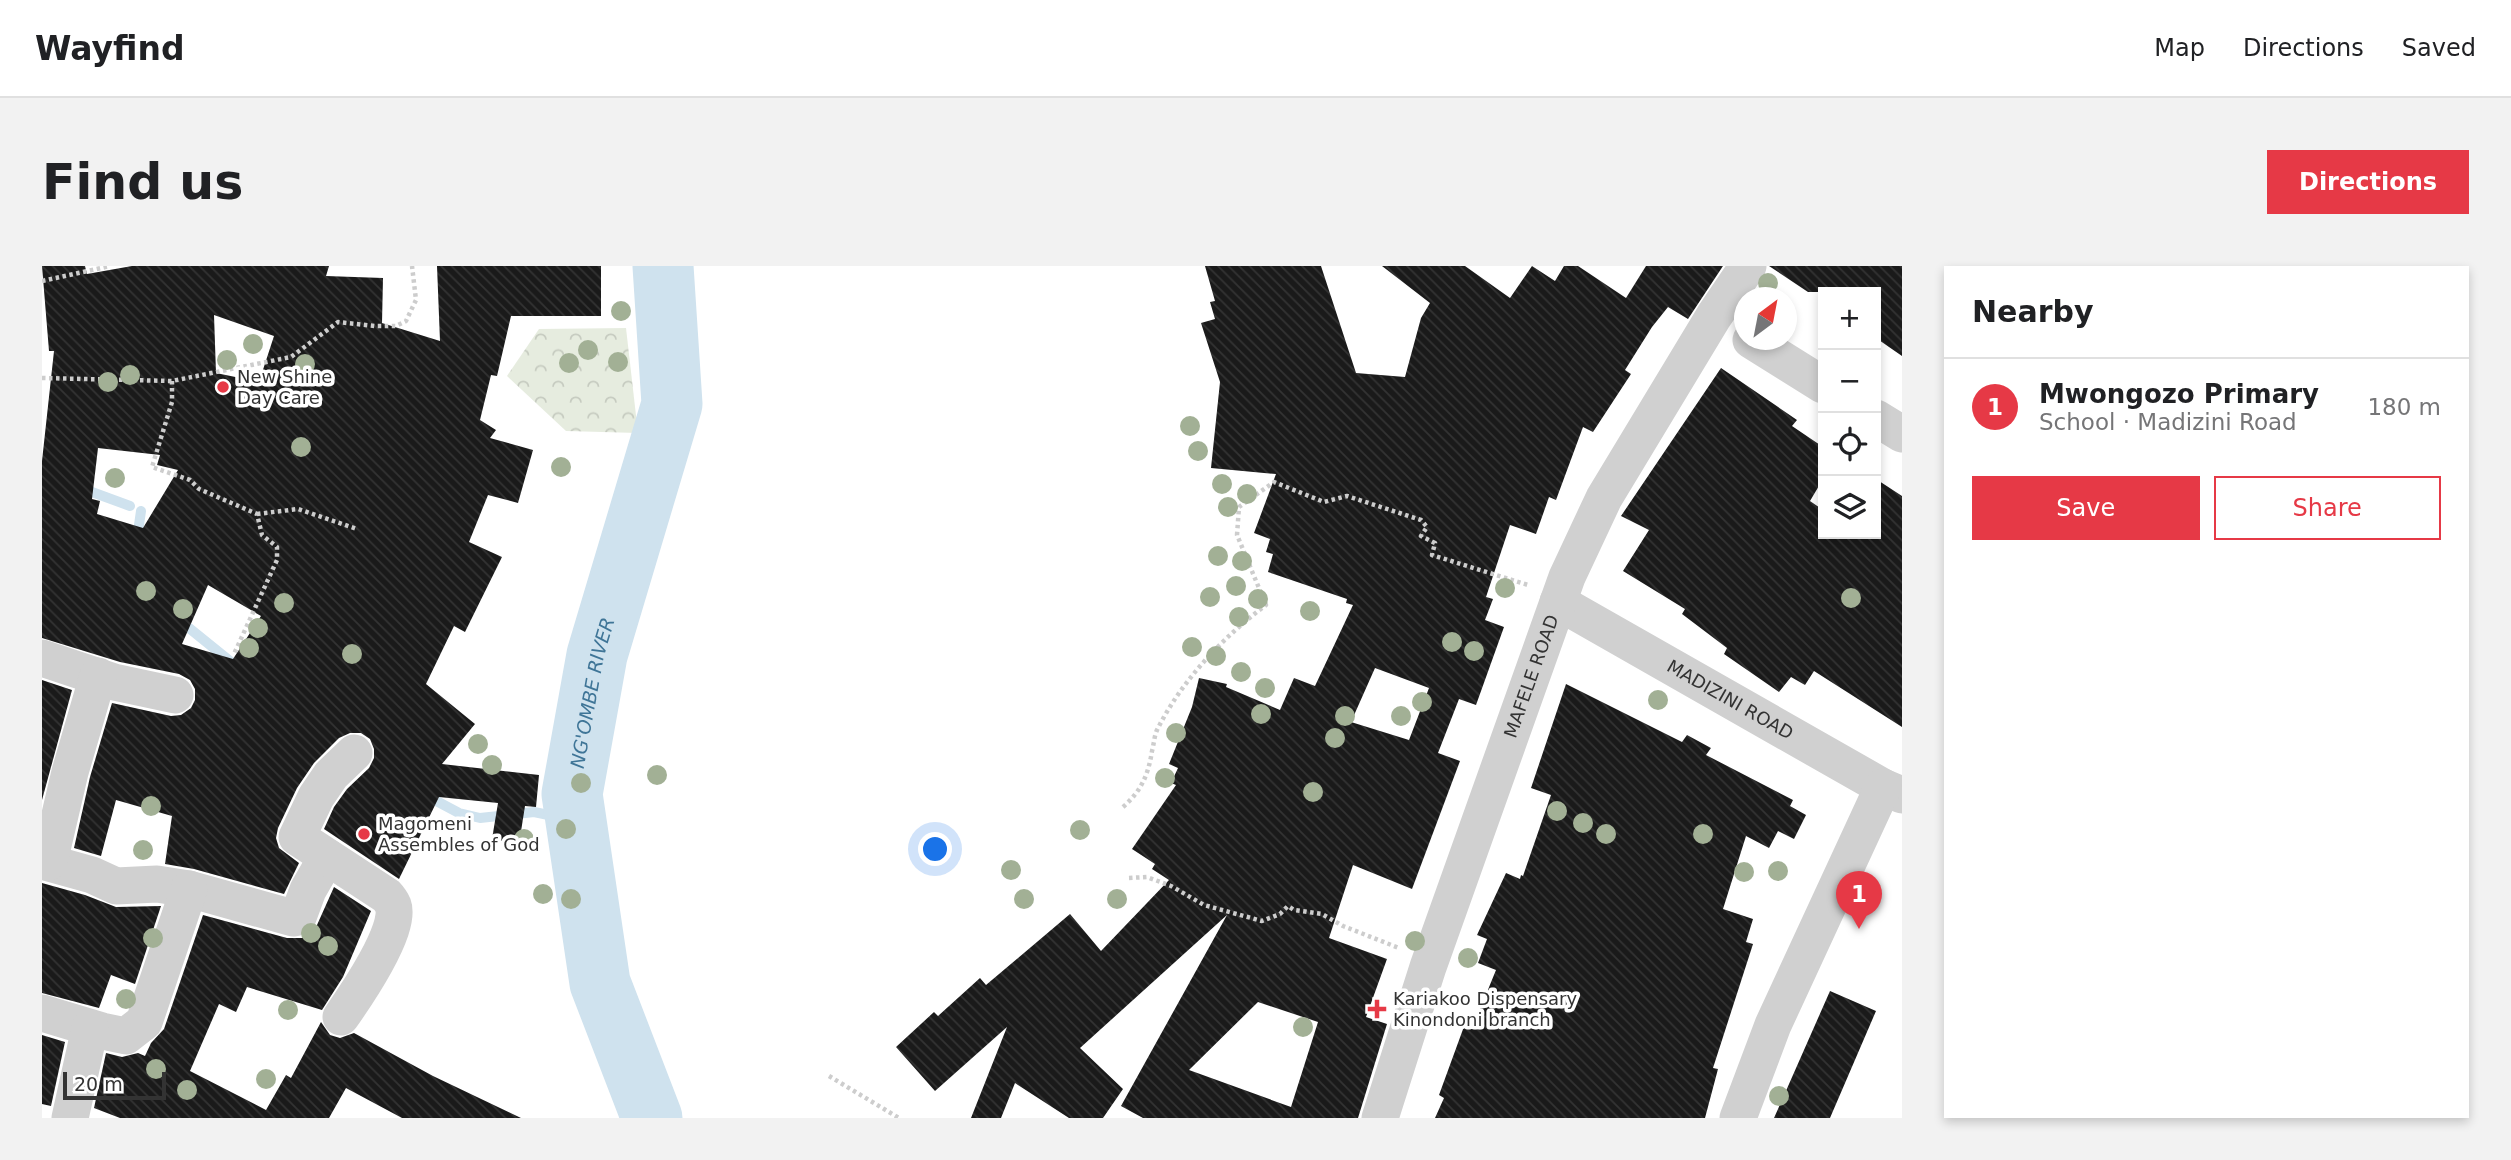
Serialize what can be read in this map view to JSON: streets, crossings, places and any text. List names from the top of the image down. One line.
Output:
{"streets":{"street":["MAFELE ROAD","MADIZINI ROAD"]},"crossings":[["MAFELE ROAD","MADIZINI ROAD"]],"water":["NG'OMBE RIVER"],"places":{"other":["New Shine Day Care","Magomeni Assembles of God"],"health":["Kariakoo Dispensary Kinondoni branch"]},"scale_bar":"20 m","north":"top right","page":{"header":"Wayfind","nav":["Map","Directions","Saved"],"buttons":["Directions",["Save","Share"]],"title":"Find us","heading":"Nearby","map_buttons":["+","−"],"list":[{"mark":"1","name":"Mwongozo Primary","note":"School · Madizini Road","value":"180 m"}],"pins":"1","scale":"20 m"}}
